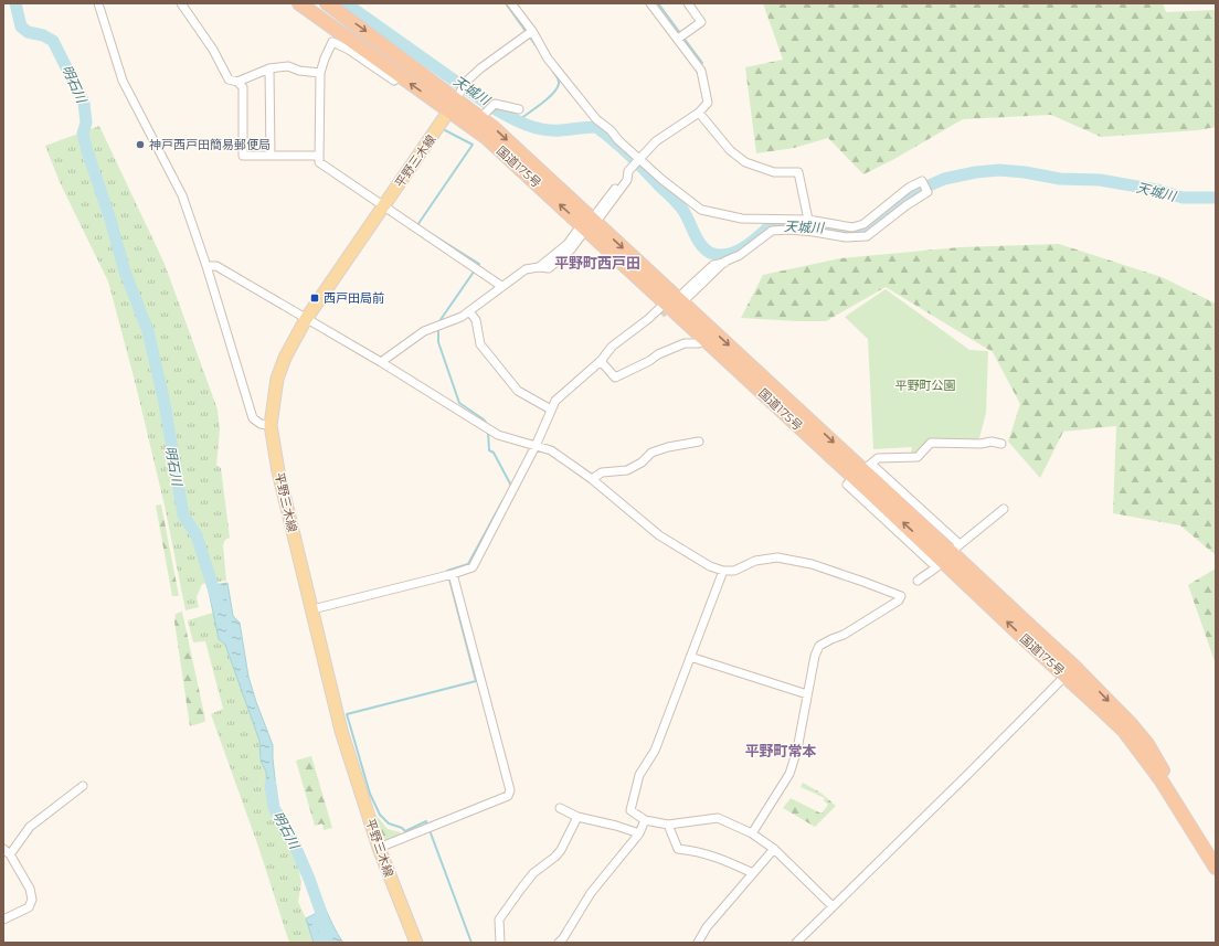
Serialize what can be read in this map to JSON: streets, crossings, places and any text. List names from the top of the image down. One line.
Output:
{"streets":{"highway":["国道175号"],"main road":["平野三木線"]},"crossings":[["平野三木線","国道175号"]],"districts":["平野町西戸田","平野町常本"],"water":["明石川","天城川"],"parks":["平野町公園"],"places":{"other":["神戸西戸田簡易郵便局"],"transit":["西戸田局前"]}}
